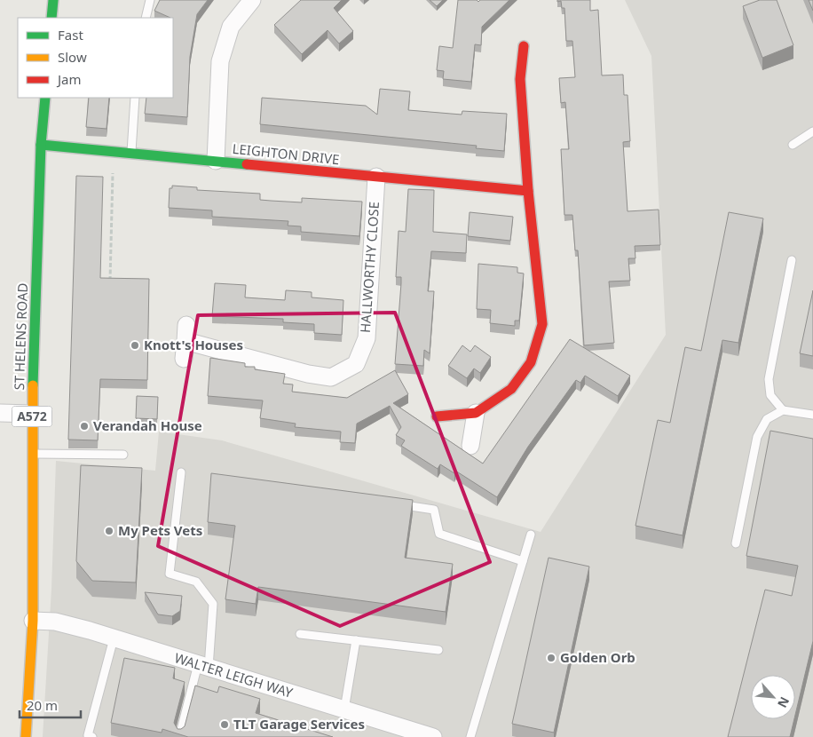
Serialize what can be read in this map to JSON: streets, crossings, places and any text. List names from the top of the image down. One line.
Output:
{"streets":{"street":["LEIGHTON DRIVE","HALLWORTHY CLOSE","ST HELENS ROAD","A572","WALTER LEIGH WAY"]},"crossings":[["LEIGHTON DRIVE","HALLWORTHY CLOSE"],["LEIGHTON DRIVE","ST HELENS ROAD"],["ST HELENS ROAD","WALTER LEIGH WAY"]],"places":["Knott's Houses","Verandah House","My Pets Vets","Golden Orb","TLT Garage Services"],"legend":["Fast","Slow","Jam"],"scale_bar":"20 m","north":"bottom right"}
